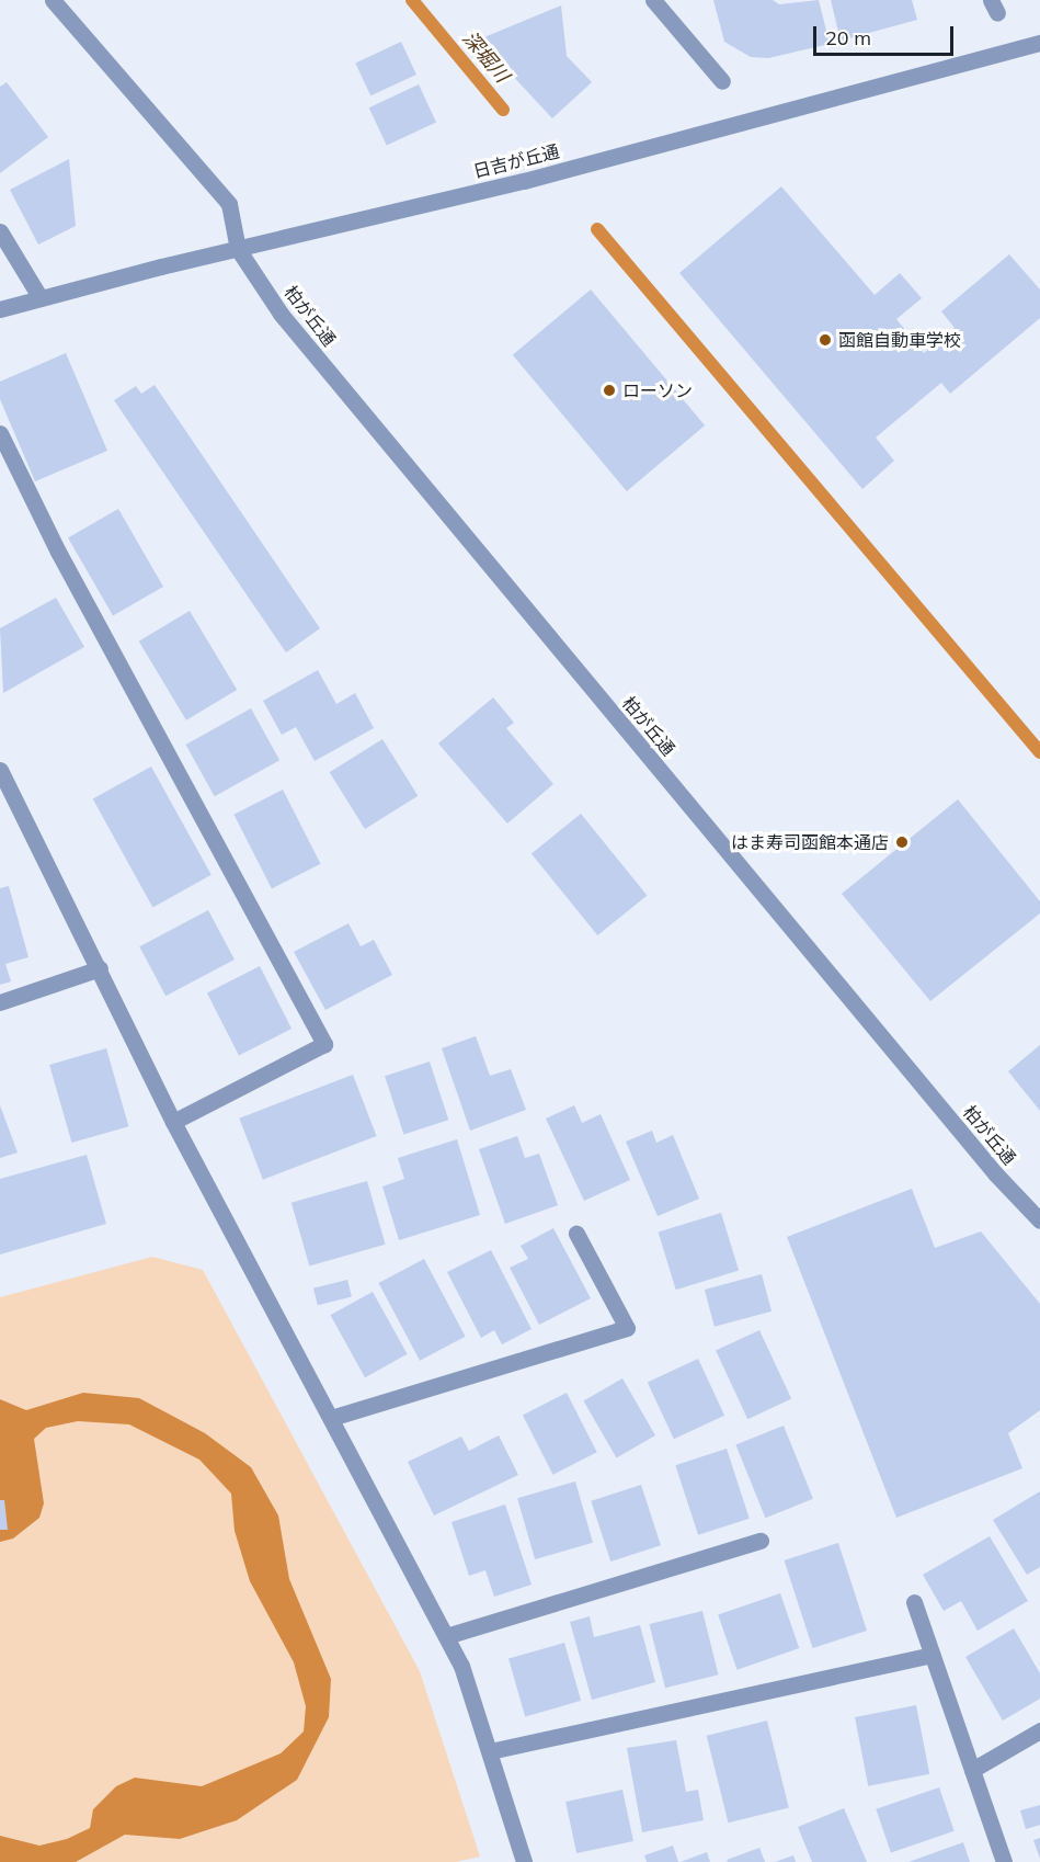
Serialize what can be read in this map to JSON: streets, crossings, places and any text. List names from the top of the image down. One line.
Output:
{"streets":{"street":["日吉が丘通","柏が丘通"]},"crossings":[["日吉が丘通","柏が丘通"]],"water":["深堀川"],"places":["函館自動車学校","ローソン","はま寿司函館本通店"],"scale_bar":"20 m"}
